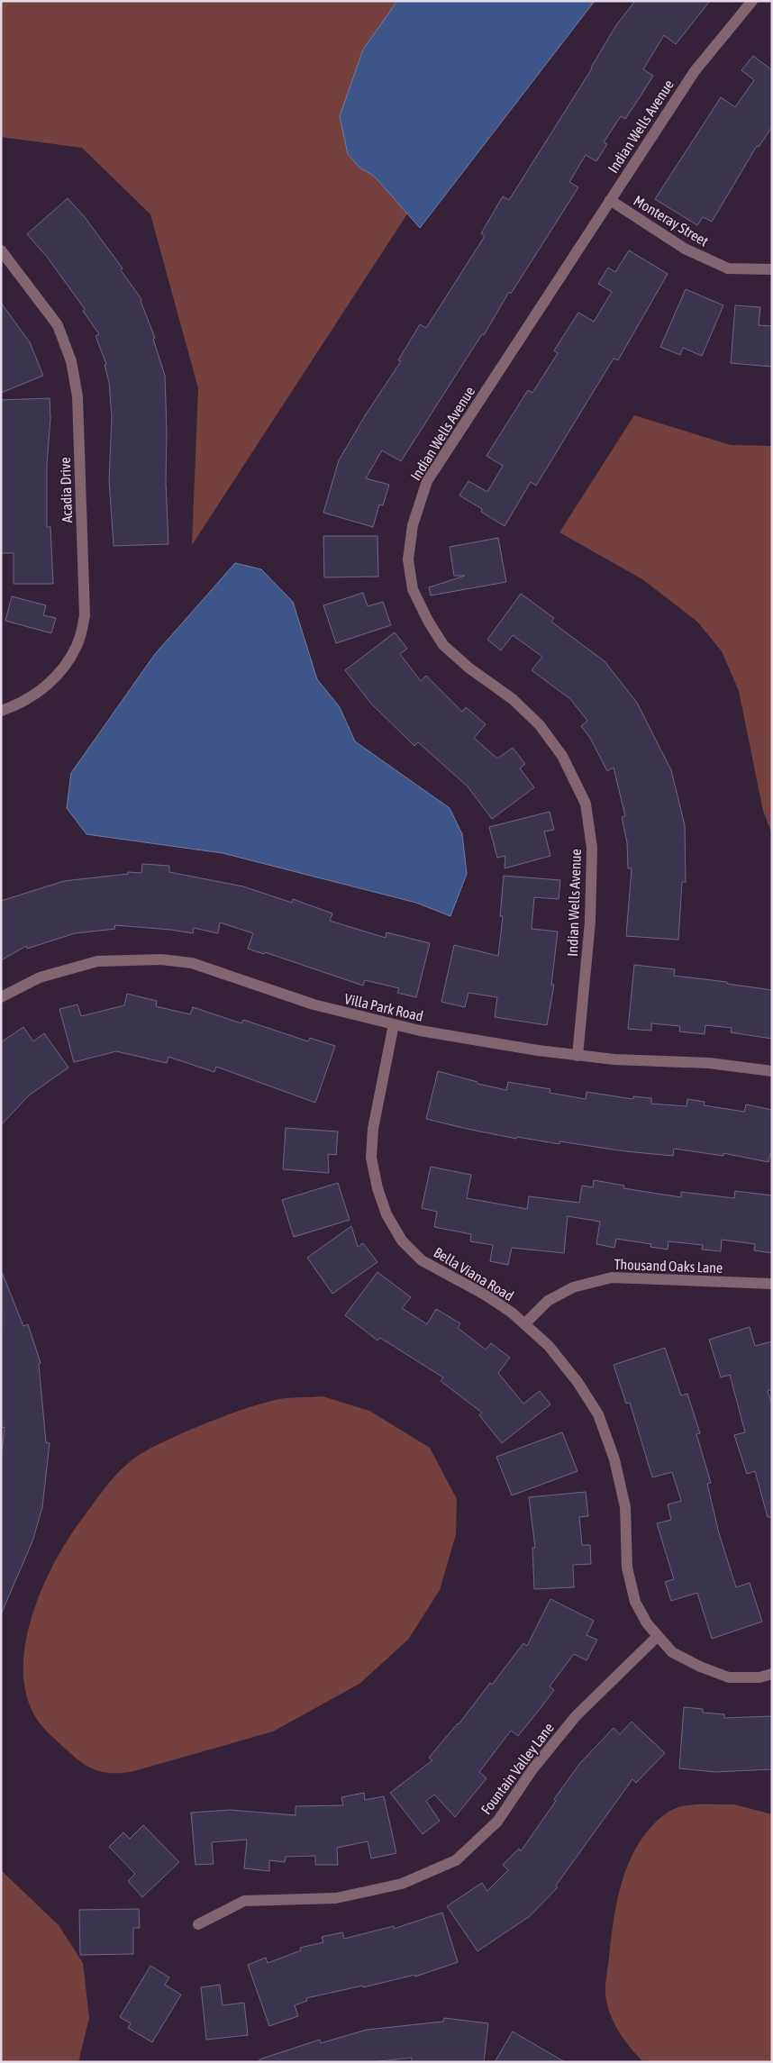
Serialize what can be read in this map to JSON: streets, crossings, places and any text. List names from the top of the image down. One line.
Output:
{"streets":{"street":["Indian Wells Avenue","Monteray Street","Acadia Drive","Villa Park Road","Thousand Oaks Lane","Bella Viana Road","Fountain Valley Lane"]},"crossings":[["Indian Wells Avenue","Monteray Street"],["Indian Wells Avenue","Villa Park Road"],["Villa Park Road","Bella Viana Road"],["Thousand Oaks Lane","Bella Viana Road"],["Bella Viana Road","Fountain Valley Lane"]]}
